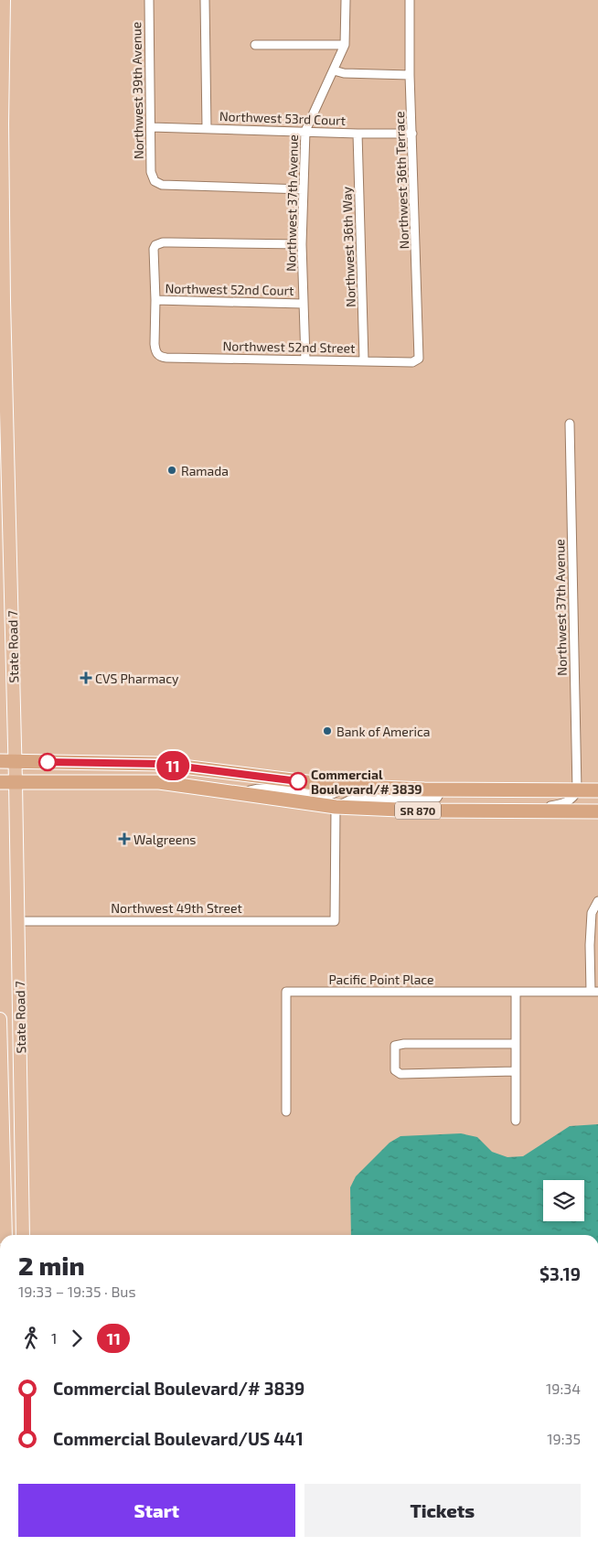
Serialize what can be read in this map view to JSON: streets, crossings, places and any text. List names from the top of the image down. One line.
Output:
{"streets":{"highway":["SR 870"],"main road":["State Road 7"],"street":["Northwest 39th Avenue","Northwest 53rd Court","Northwest 36th Terrace","Northwest 37th Avenue","Northwest 36th Way","Northwest 52nd Court","Northwest 52nd Street","Northwest 49th Street","Pacific Point Place"]},"crossings":[["Northwest 39th Avenue","Northwest 53rd Court"],["Northwest 39th Avenue","Northwest 37th Avenue"],["Northwest 53rd Court","Northwest 36th Terrace"],["Northwest 53rd Court","Northwest 37th Avenue"],["Northwest 53rd Court","Northwest 36th Way"],["Northwest 36th Terrace","Northwest 52nd Street"],["Northwest 37th Avenue","Northwest 52nd Court"],["Northwest 37th Avenue","Northwest 52nd Street"],["Northwest 37th Avenue","SR 870"],["Northwest 36th Way","Northwest 52nd Street"],["Northwest 52nd Court","Northwest 52nd Street"],["State Road 7","SR 870"],["State Road 7","Northwest 49th Street"],["SR 870","Northwest 49th Street"]],"places":{"other":["Ramada","Bank of America","Commercial Boulevard/# 3839"],"health":["CVS Pharmacy","Walgreens"]},"lines":["bus line 11"],"page":{"on_map":"11","heading":["2 min","19:33 – 19:35 · Bus","$3.19"],"legs":["1","11"],"list":[{"name":"Commercial Boulevard/# 3839","value":"19:34"},{"name":"Commercial Boulevard/US 441","value":"19:35"}],"buttons":["Start","Tickets"]}}
